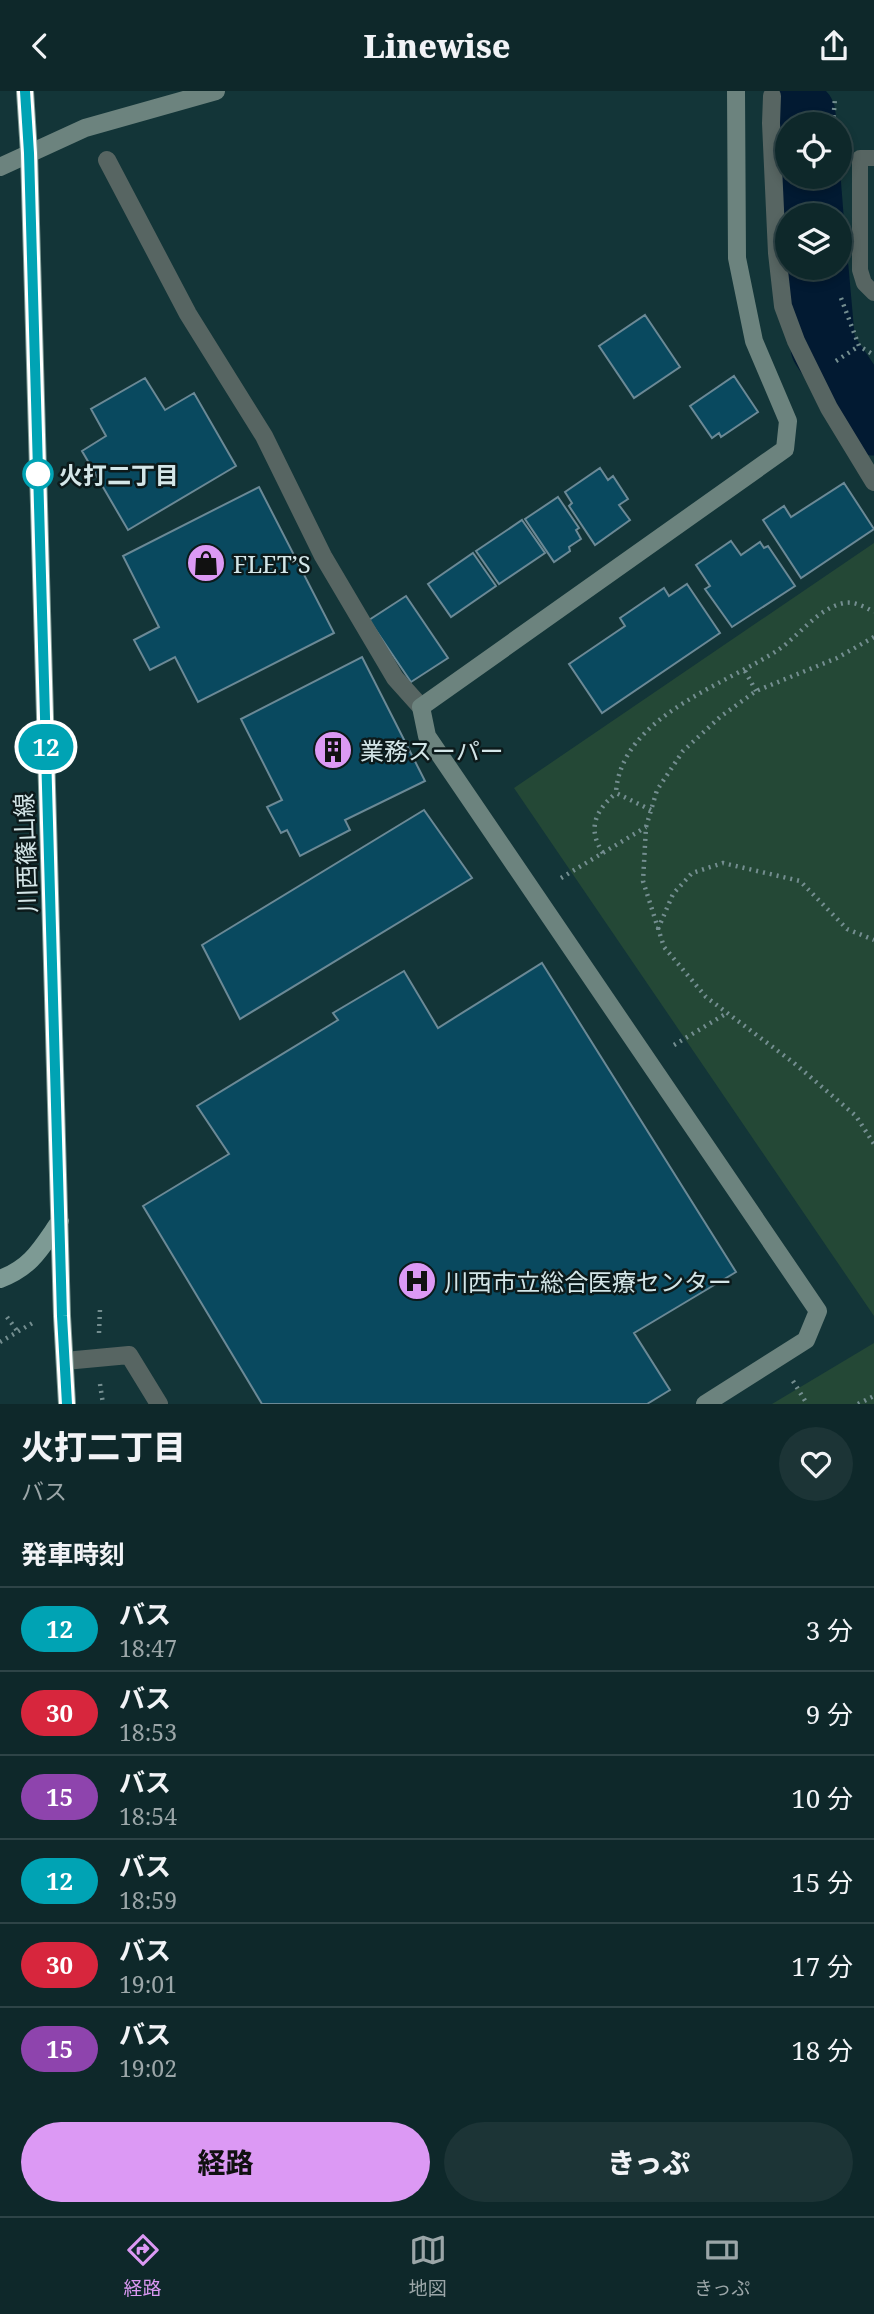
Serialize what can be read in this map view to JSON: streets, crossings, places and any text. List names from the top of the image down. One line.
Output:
{"streets":{"main road":["川西篠山線"]},"places":{"other":["火打二丁目"],"shop":["FLET’S"],"building":["業務スーパー"],"hospital":["川西市立総合医療センター"]},"lines":["bus line 12"],"page":{"header":"Linewise","on_map":"12","heading":[["火打二丁目","バス"],"発車時刻"],"list":[{"mark":"12","name":"バス","note":"18:47","value":"3 分"},{"mark":"30","name":"バス","note":"18:53","value":"9 分"},{"mark":"15","name":"バス","note":"18:54","value":"10 分"},{"mark":"12","name":"バス","note":"18:59","value":"15 分"},{"mark":"30","name":"バス","note":"19:01","value":"17 分"},{"mark":"15","name":"バス","note":"19:02","value":"18 分"}],"buttons":["経路","きっぷ"],"tabs":["経路","地図","きっぷ"]}}
